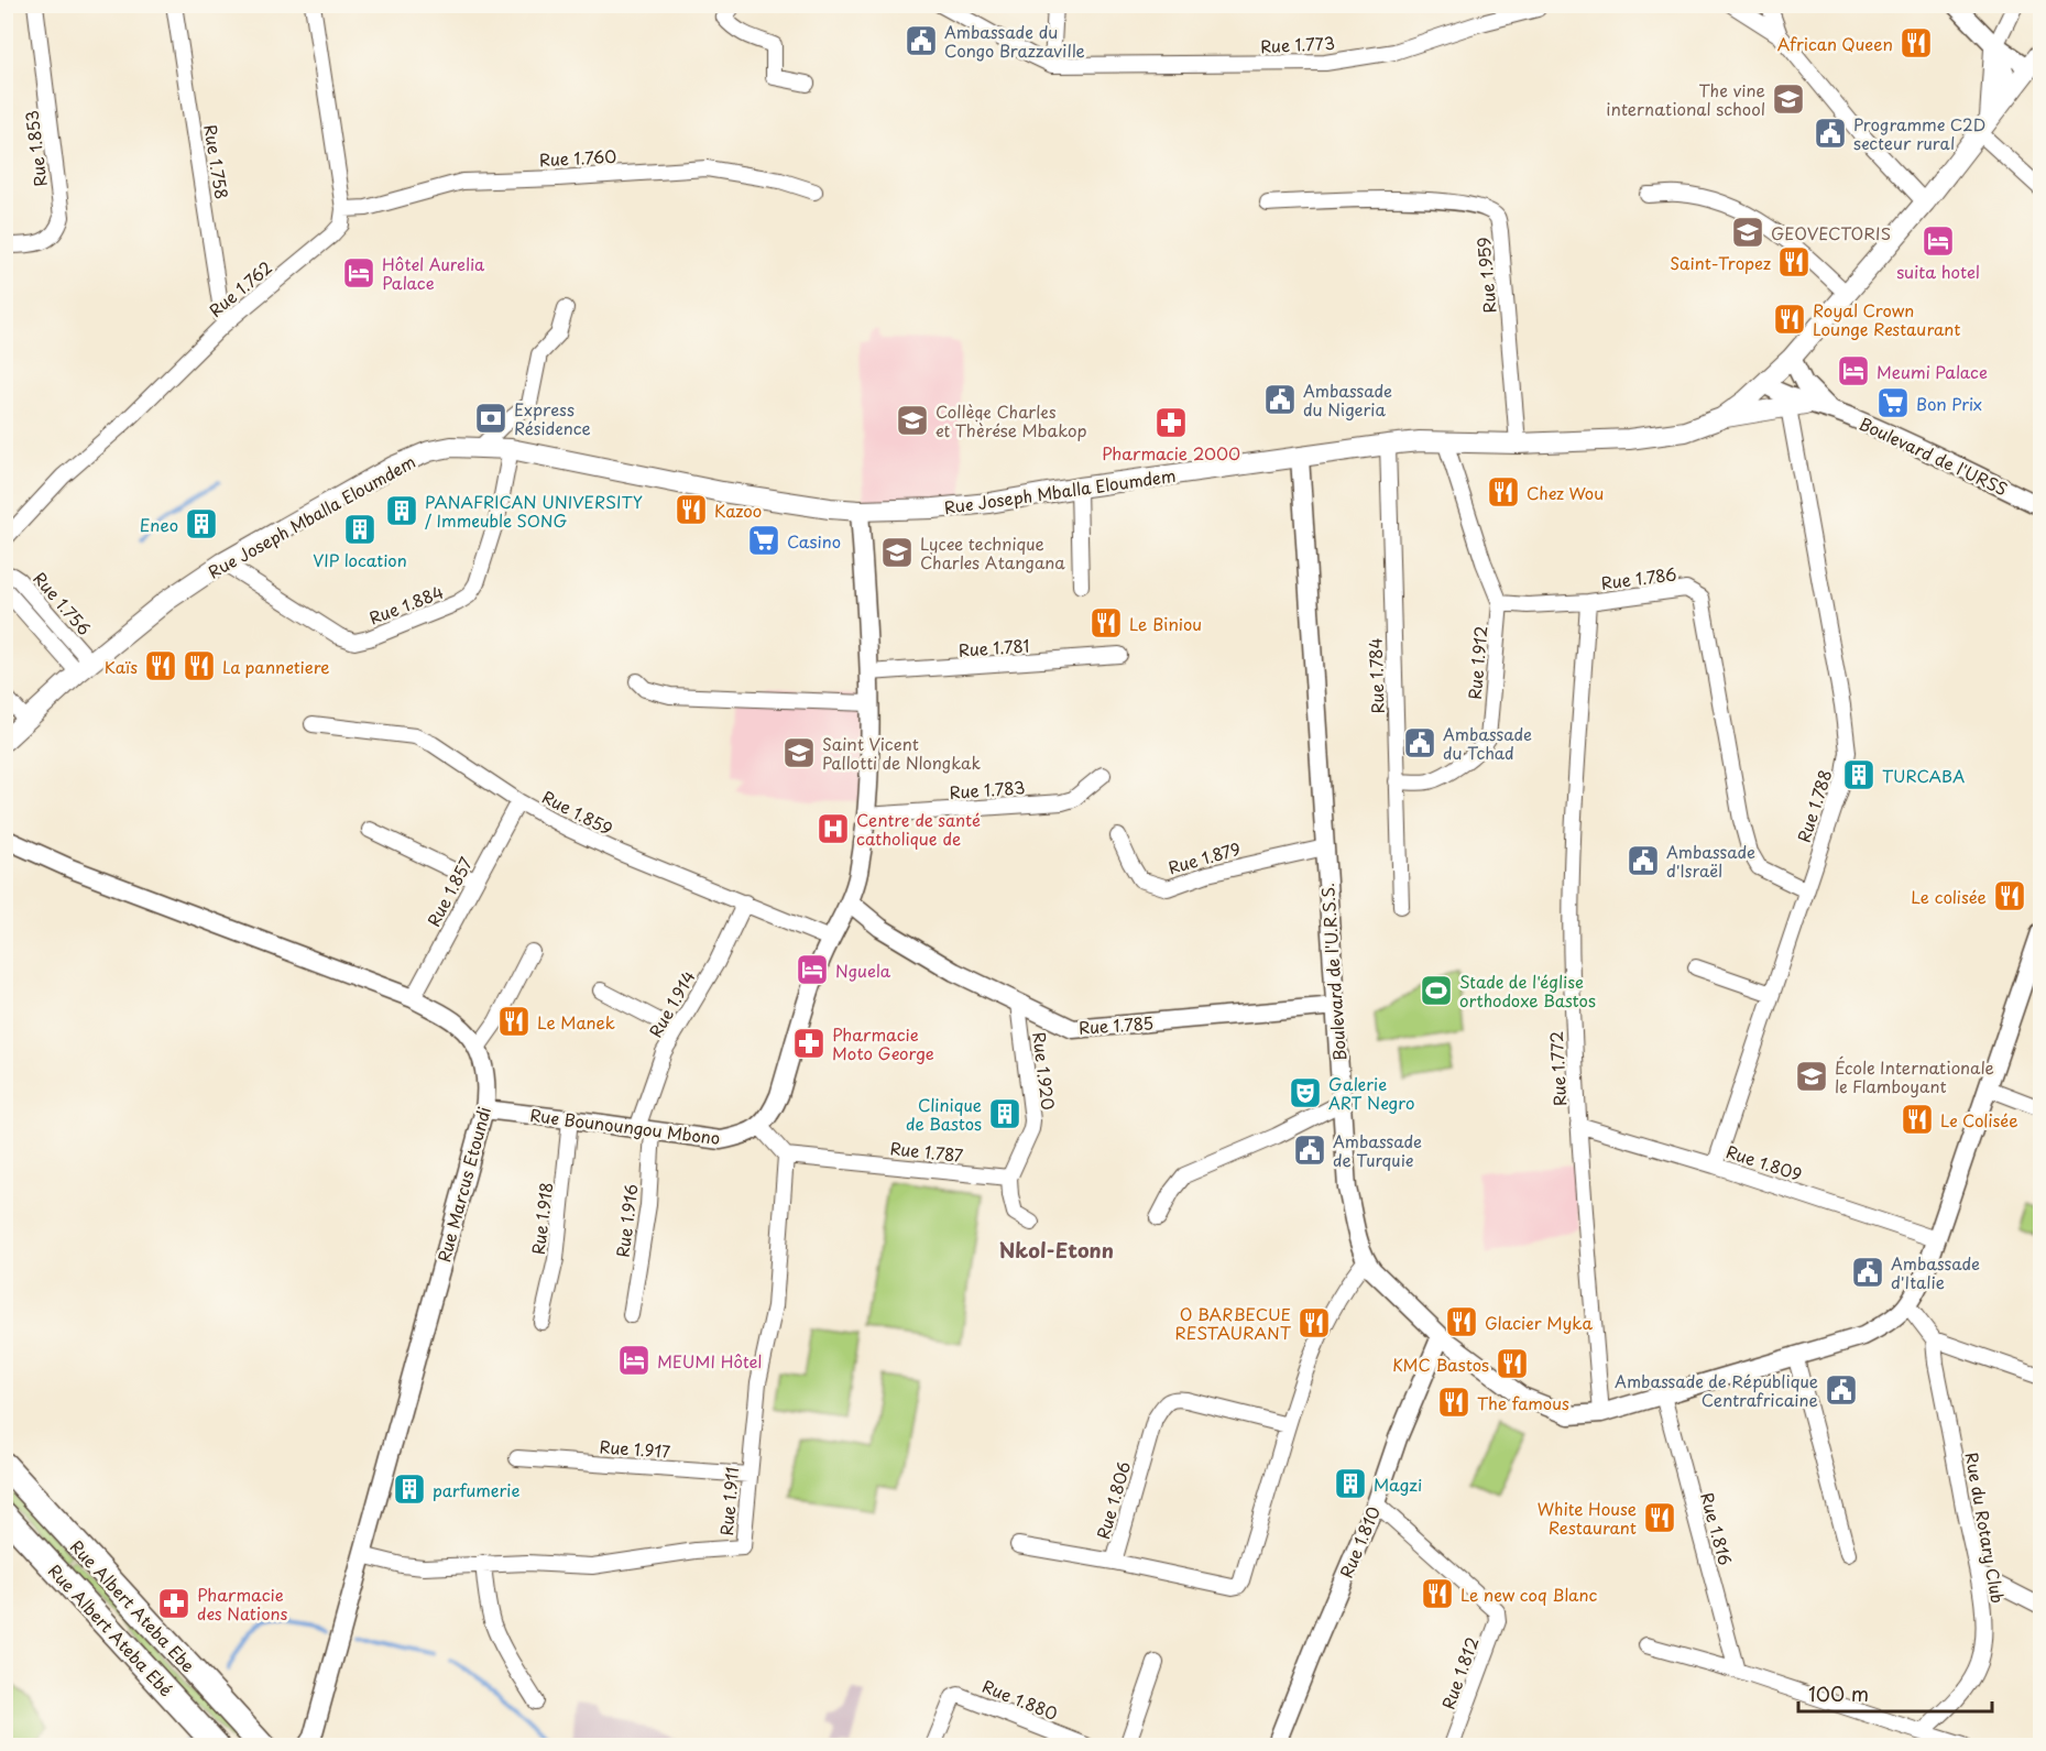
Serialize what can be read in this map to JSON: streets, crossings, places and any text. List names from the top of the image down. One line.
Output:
{"streets":{"highway":["Rue Albert Ateba Ebe","Rue Albert Ateba Ebé"],"main road":["Rue Joseph Mballa Eloumdem"],"street":["Rue 1.773","Rue 1.853","Rue 1.760","Rue 1.758","Rue 1.959","Rue 1.762","Boulevard de l'URSS","Rue 1.786","Rue 1.756","Rue 1.884","Rue 1.781","Rue 1.912","Rue 1.784","Rue 1.783","Rue 1.788","Rue 1.859","Rue 1.879","Rue 1.857","Boulevard de l'U.R.S.S.","Rue 1.914","Rue 1.785","Rue 1.772","Rue 1.920","Rue Bounoungou Mbono","Rue 1.787","Rue 1.809","Rue Marcus Etoundi","Rue 1.918","Rue 1.916","Rue 1.917","Rue 1.806","Rue 1.911","Rue du Rotary Club","Rue 1.816","Rue 1.810","Rue 1.812","Rue 1.880"]},"crossings":[["Rue 1.760","Rue 1.762"],["Rue 1.758","Rue 1.762"],["Rue 1.959","Rue Joseph Mballa Eloumdem"],["Rue Joseph Mballa Eloumdem","Rue 1.756"],["Rue Joseph Mballa Eloumdem","Rue 1.884"],["Rue Joseph Mballa Eloumdem","Rue 1.784"],["Rue Joseph Mballa Eloumdem","Boulevard de l'U.R.S.S."],["Rue 1.786","Rue 1.912"],["Rue 1.786","Rue 1.788"],["Rue 1.786","Rue 1.772"],["Rue 1.912","Rue 1.784"],["Rue 1.788","Rue 1.809"],["Rue 1.859","Rue 1.857"],["Rue 1.859","Rue 1.914"],["Rue 1.879","Boulevard de l'U.R.S.S."],["Rue 1.857","Rue Marcus Etoundi"],["Boulevard de l'U.R.S.S.","Rue 1.785"],["Boulevard de l'U.R.S.S.","Rue 1.772"],["Boulevard de l'U.R.S.S.","Rue 1.809"],["Boulevard de l'U.R.S.S.","Rue 1.806"],["Boulevard de l'U.R.S.S.","Rue 1.816"],["Boulevard de l'U.R.S.S.","Rue 1.810"],["Rue 1.914","Rue Bounoungou Mbono"],["Rue 1.914","Rue 1.916"],["Rue 1.785","Rue 1.920"],["Rue 1.772","Rue 1.809"],["Rue 1.920","Rue 1.787"],["Rue Bounoungou Mbono","Rue Marcus Etoundi"],["Rue Bounoungou Mbono","Rue 1.918"],["Rue Bounoungou Mbono","Rue 1.916"],["Rue 1.787","Rue 1.911"],["Rue Marcus Etoundi","Rue 1.911"],["Rue 1.917","Rue 1.911"],["Rue 1.810","Rue 1.812"]],"districts":["Nkol-Etonn"],"places":{"public building":["Ambassade du Congo Brazzaville","Programme C2D secteur rural","Ambassade du Nigeria","Ambassade du Tchad","Ambassade d'Israël","Ambassade de Turquie","Ambassade d'Italie","Ambassade de République Centrafricaine"],"restaurant":["African Queen","Saint-Tropez","Royal Crown Lounge Restaurant","Chez Wou","Kazoo","Le Biniou","Kaïs","La pannetiere","Le colisée","Le Manek","Le Colisée","Glacier Myka","O BARBECUE RESTAURANT","KMC Bastos","The famous","White House Restaurant","Le new coq Blanc"],"school or university":["The vine international school","GEOVECTORIS","Collège Charles et Thèrése Mbakop","Lycee technique Charles Atangana","Saint Vicent Pallotti de Nlongkak","École Internationale le Flamboyant"],"hotel":["suita hotel","Hôtel Aurelia Palace","Meumi Palace","Nguela","MEUMI Hôtel"],"supermarket":["Bon Prix","Casino"],"bank":["Express Résidence"],"pharmacy":["Pharmacie 2000","Pharmacie Moto George","Pharmacie des Nations"],"building":["PANAFRICAN UNIVERSITY / Immeuble SONG","Eneo","VIP location","TURCABA","Clinique de Bastos","Magzi","parfumerie"],"hospital":["Centre de santé catholique de"],"sports":["Stade de l'église orthodoxe Bastos"],"theatre":["Galerie ART Negro"]},"scale_bar":"100 m"}
